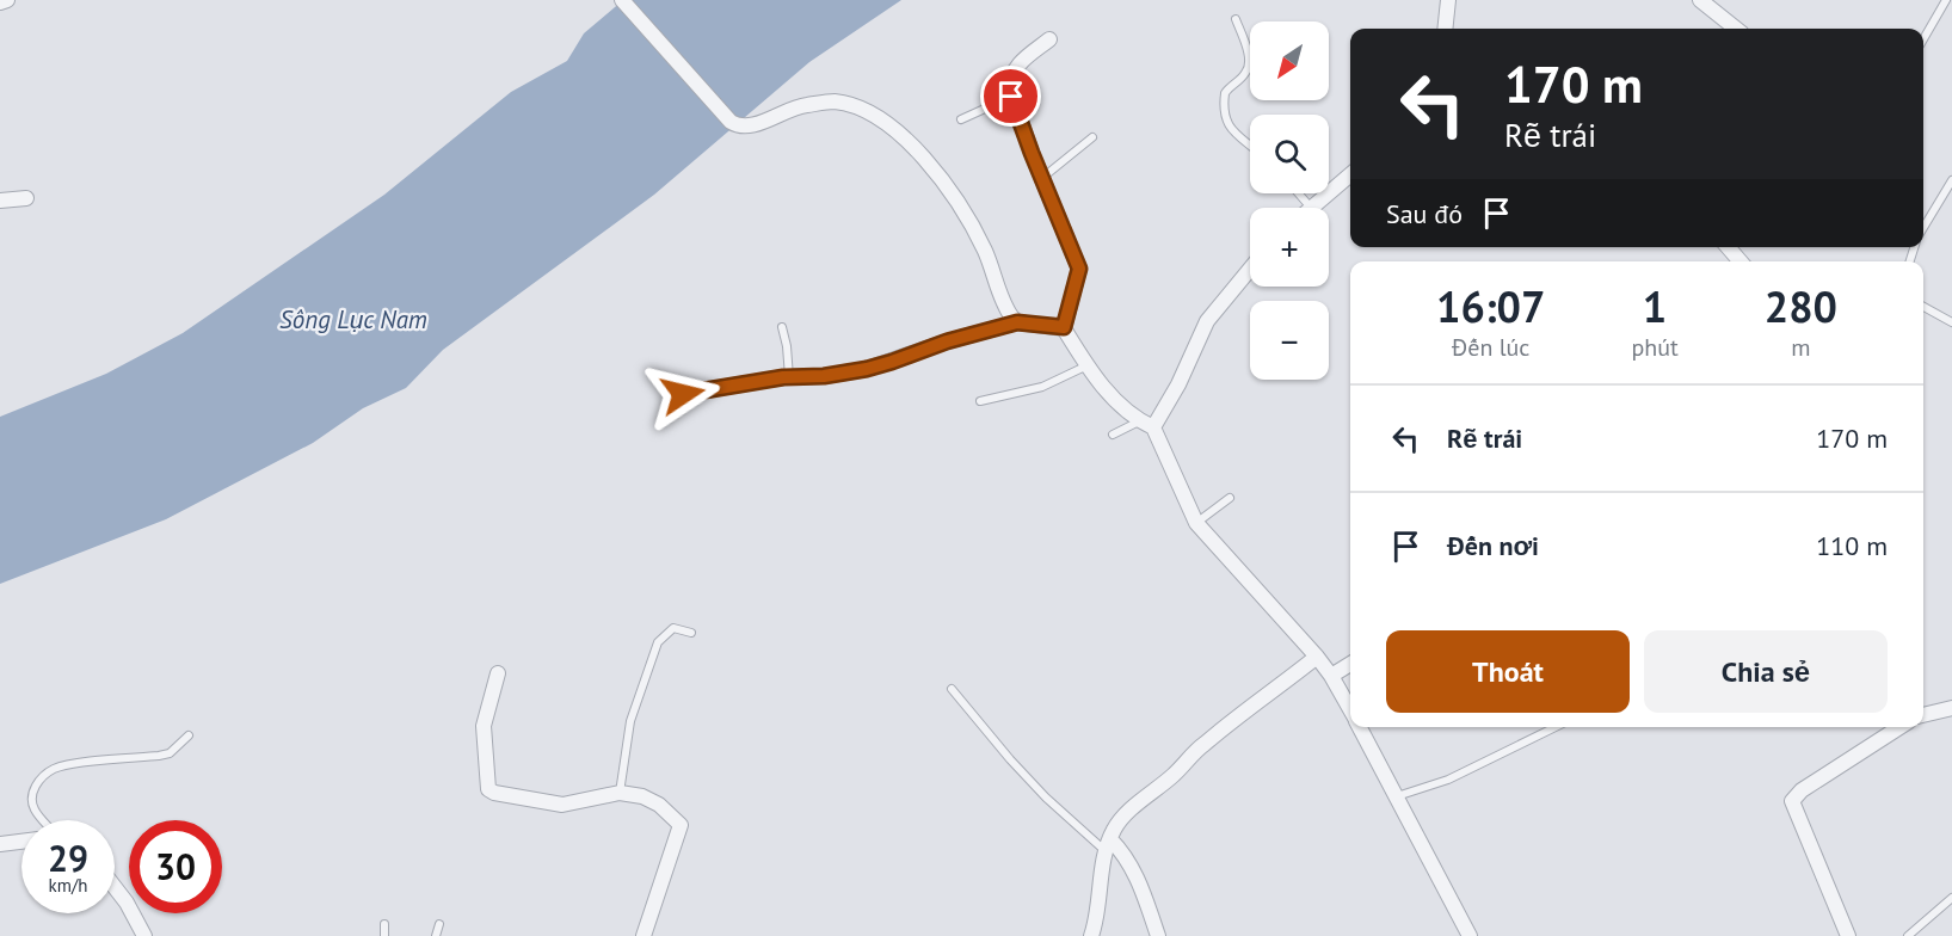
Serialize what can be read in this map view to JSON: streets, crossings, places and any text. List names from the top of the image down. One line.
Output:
{"water":["Sông Lục Nam"],"north":"bottom left","page":{"map_buttons":["+","−"],"turn":["170 m","Rẽ trái"],"then":"Sau đó","eta":["16:07","Đến lúc","1","phút","280","m"],"list":[{"name":"Rẽ trái","value":"170 m"},{"name":"Đến nơi","value":"110 m"}],"buttons":["Thoát","Chia sẻ"],"speed":"29 km/h","limit":"30"}}
